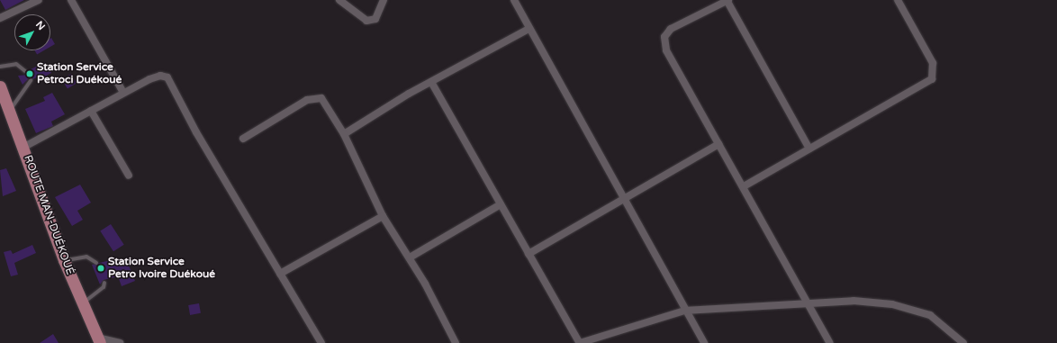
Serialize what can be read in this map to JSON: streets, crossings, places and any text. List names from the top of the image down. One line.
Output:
{"streets":{"main road":["ROUTE MAN-DUÉKOUÉ"]},"places":["Station Service Petroci Duékoué","Station Service Petro Ivoire Duékoué"],"north":"top right"}
